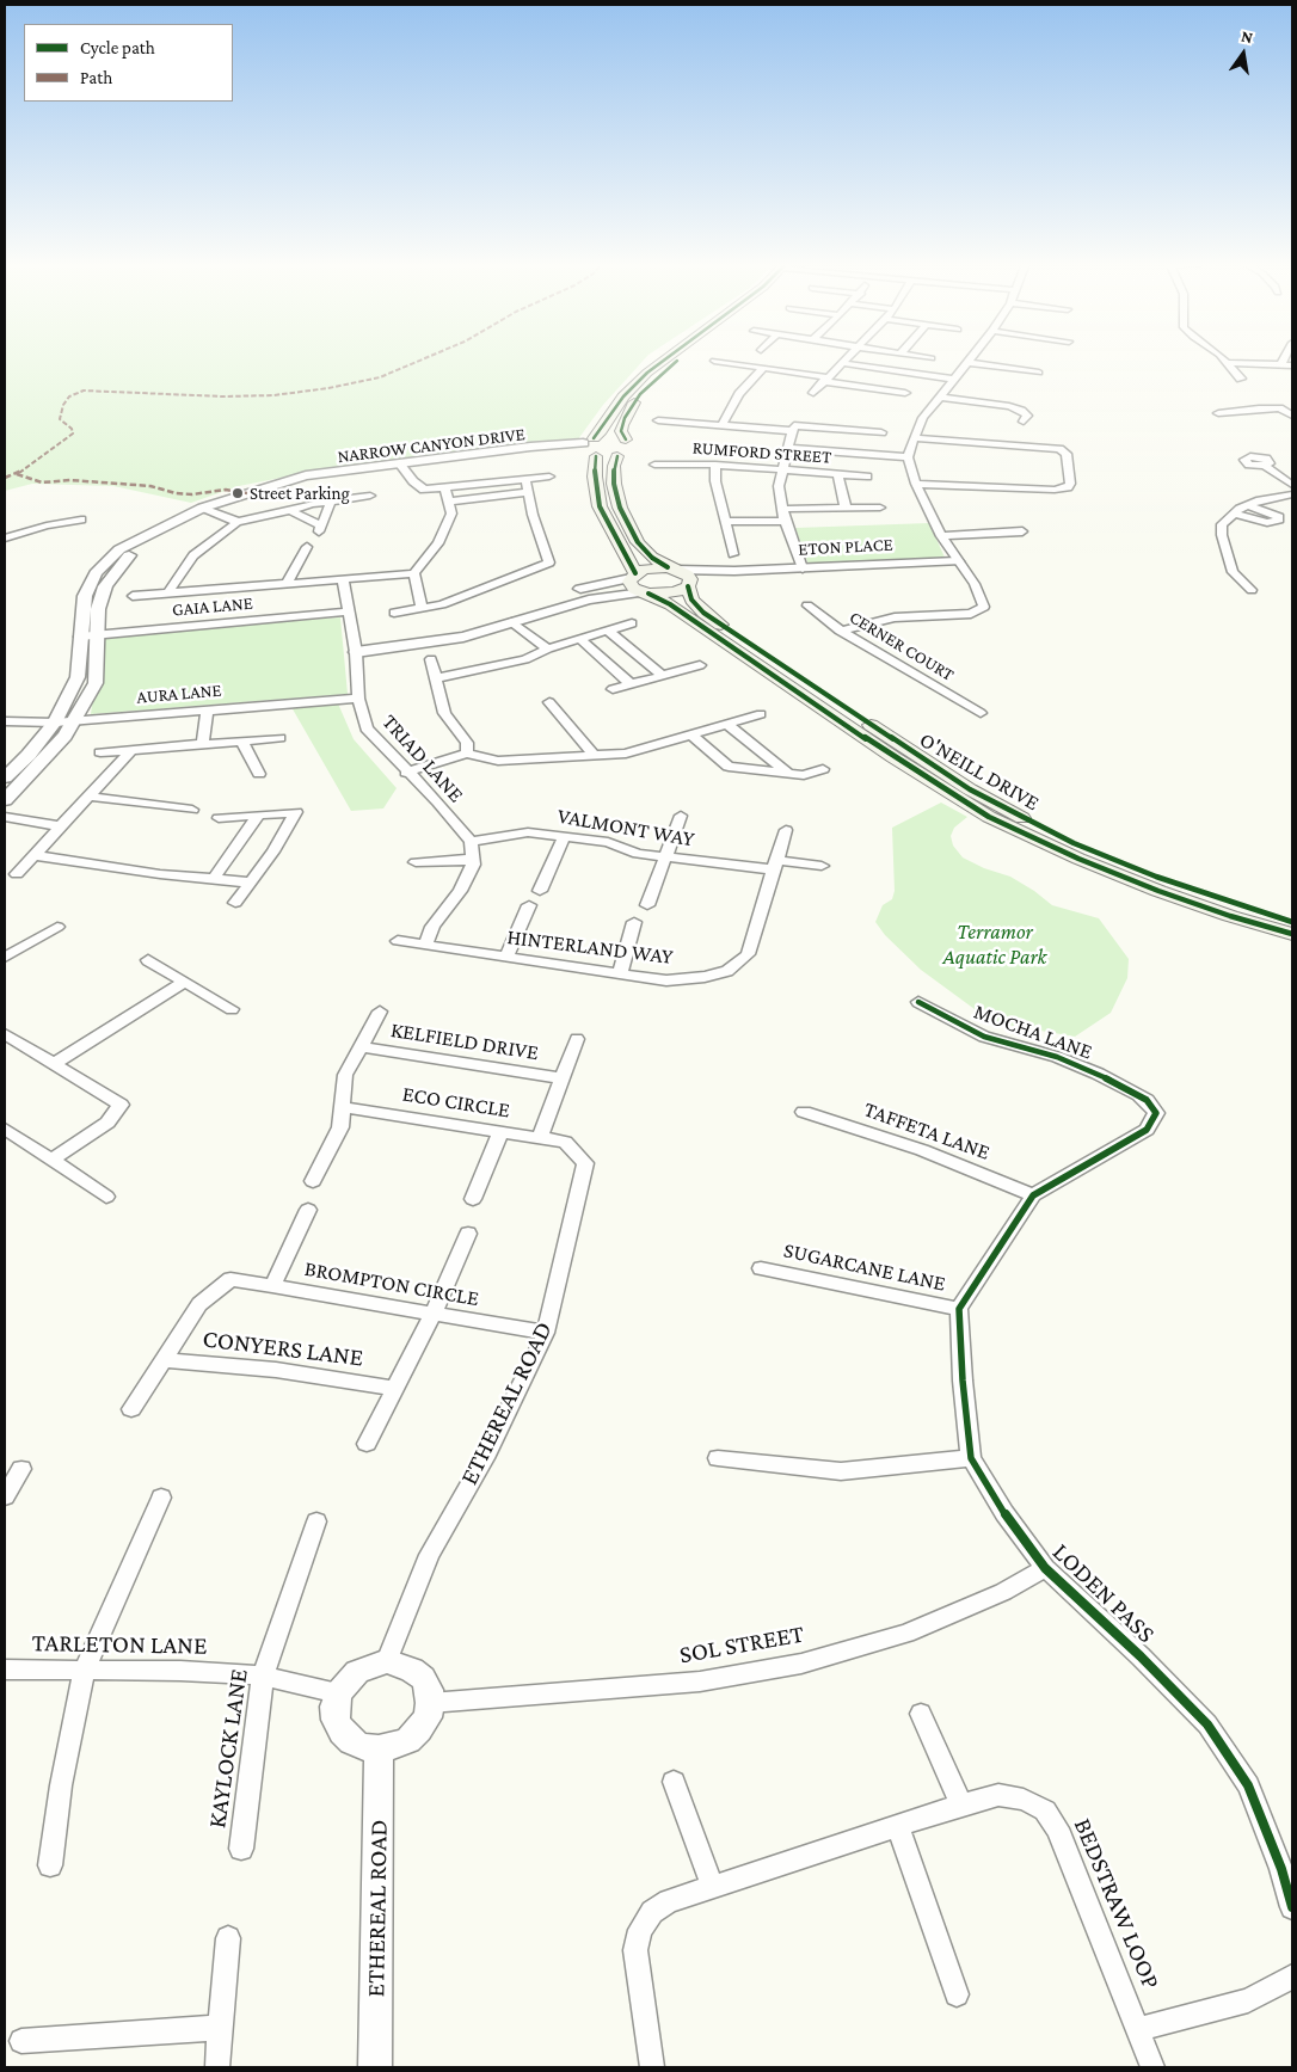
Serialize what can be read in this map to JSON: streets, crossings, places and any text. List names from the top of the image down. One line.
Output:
{"streets":{"main road":["O'NEILL DRIVE"],"street":["NARROW CANYON DRIVE","RUMFORD STREET","ETON PLACE","GAIA LANE","CERNER COURT","AURA LANE","TRIAD LANE","VALMONT WAY","HINTERLAND WAY","MOCHA LANE","KELFIELD DRIVE","ECO CIRCLE","TAFFETA LANE","SUGARCANE LANE","BROMPTON CIRCLE","CONYERS LANE","ETHEREAL ROAD","LODEN PASS","TARLETON LANE","SOL STREET","KAYLOCK LANE","BEDSTRAW LOOP"]},"crossings":[["NARROW CANYON DRIVE","GAIA LANE"],["NARROW CANYON DRIVE","AURA LANE"],["NARROW CANYON DRIVE","O'NEILL DRIVE"],["ETON PLACE","O'NEILL DRIVE"],["GAIA LANE","TRIAD LANE"],["AURA LANE","TRIAD LANE"],["TRIAD LANE","VALMONT WAY"],["VALMONT WAY","HINTERLAND WAY"],["MOCHA LANE","TAFFETA LANE"],["ECO CIRCLE","ETHEREAL ROAD"],["SUGARCANE LANE","LODEN PASS"],["BROMPTON CIRCLE","CONYERS LANE"],["BROMPTON CIRCLE","ETHEREAL ROAD"],["ETHEREAL ROAD","TARLETON LANE"],["ETHEREAL ROAD","SOL STREET"],["LODEN PASS","SOL STREET"],["TARLETON LANE","SOL STREET"],["TARLETON LANE","KAYLOCK LANE"]],"parks":["Terramor Aquatic Park"],"places":["Street Parking"],"legend":["Cycle path","Path"],"north":"top"}
